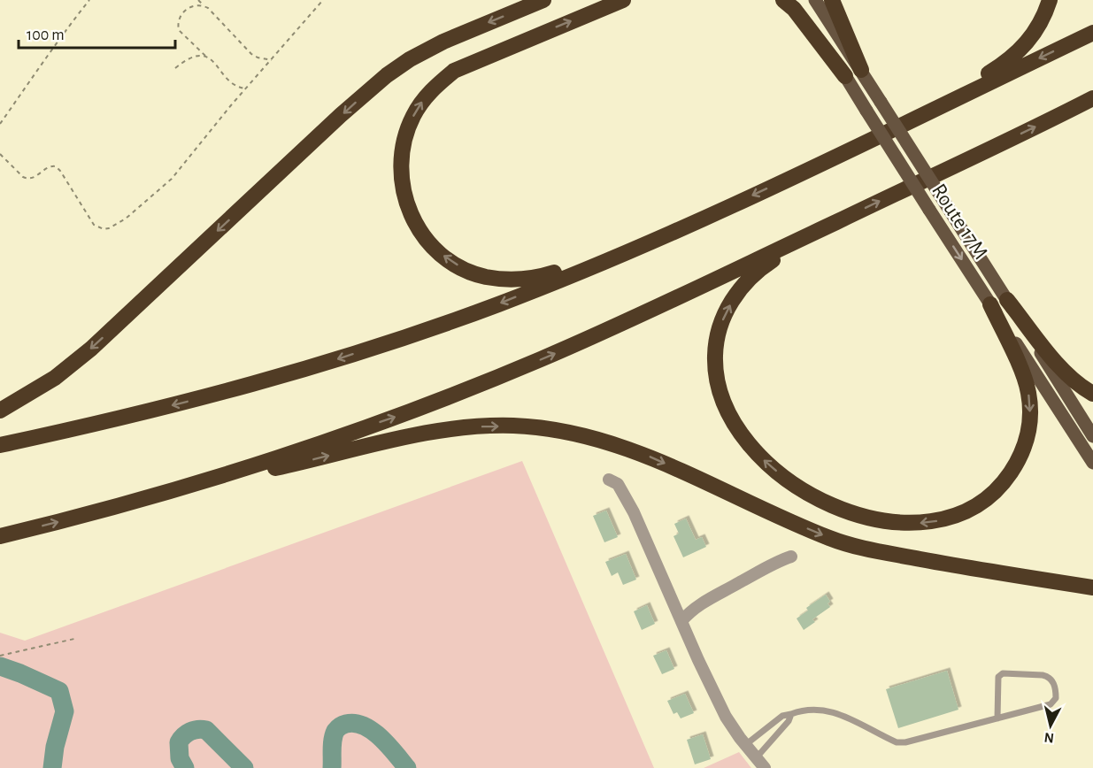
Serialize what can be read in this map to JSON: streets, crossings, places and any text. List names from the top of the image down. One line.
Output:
{"streets":{"main road":["Route 17M"]},"scale_bar":"100 m","north":"bottom"}
